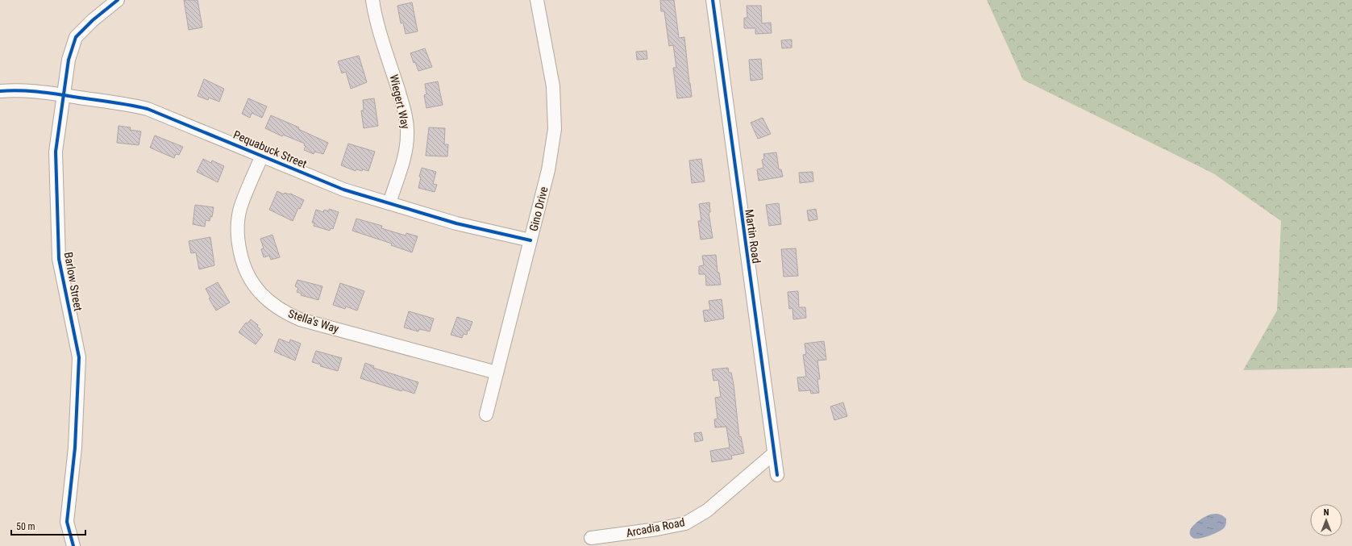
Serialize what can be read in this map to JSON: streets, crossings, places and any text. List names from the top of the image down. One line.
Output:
{"streets":{"street":["Wiegert Way","Pequabuck Street","Gino Drive","Martin Road","Barlow Street","Stella's Way","Arcadia Road"]},"crossings":[["Wiegert Way","Pequabuck Street"],["Pequabuck Street","Gino Drive"],["Pequabuck Street","Barlow Street"],["Pequabuck Street","Stella's Way"],["Gino Drive","Stella's Way"],["Martin Road","Arcadia Road"]],"scale_bar":"50 m","north":"top"}
